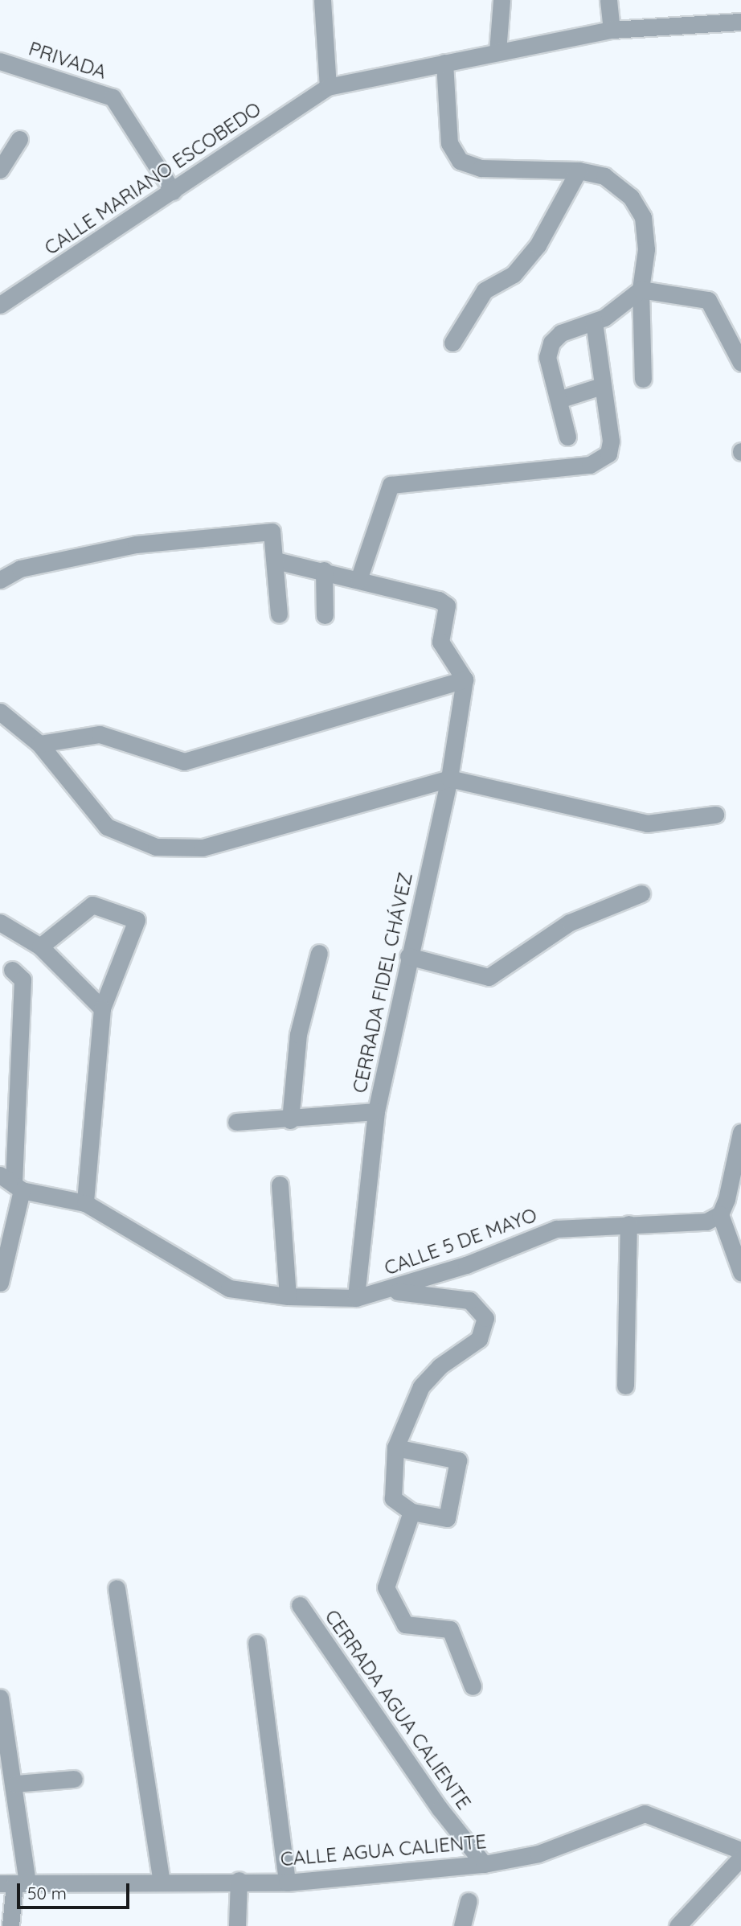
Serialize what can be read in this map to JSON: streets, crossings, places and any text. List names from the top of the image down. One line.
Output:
{"streets":{"street":["PRIVADA","CALLE MARIANO ESCOBEDO","CERRADA FIDEL CHÁVEZ","CALLE 5 DE MAYO","CERRADA AGUA CALIENTE","CALLE AGUA CALIENTE"]},"crossings":[["PRIVADA","CALLE MARIANO ESCOBEDO"],["CERRADA FIDEL CHÁVEZ","CALLE 5 DE MAYO"],["CERRADA AGUA CALIENTE","CALLE AGUA CALIENTE"]],"scale_bar":"50 m"}
